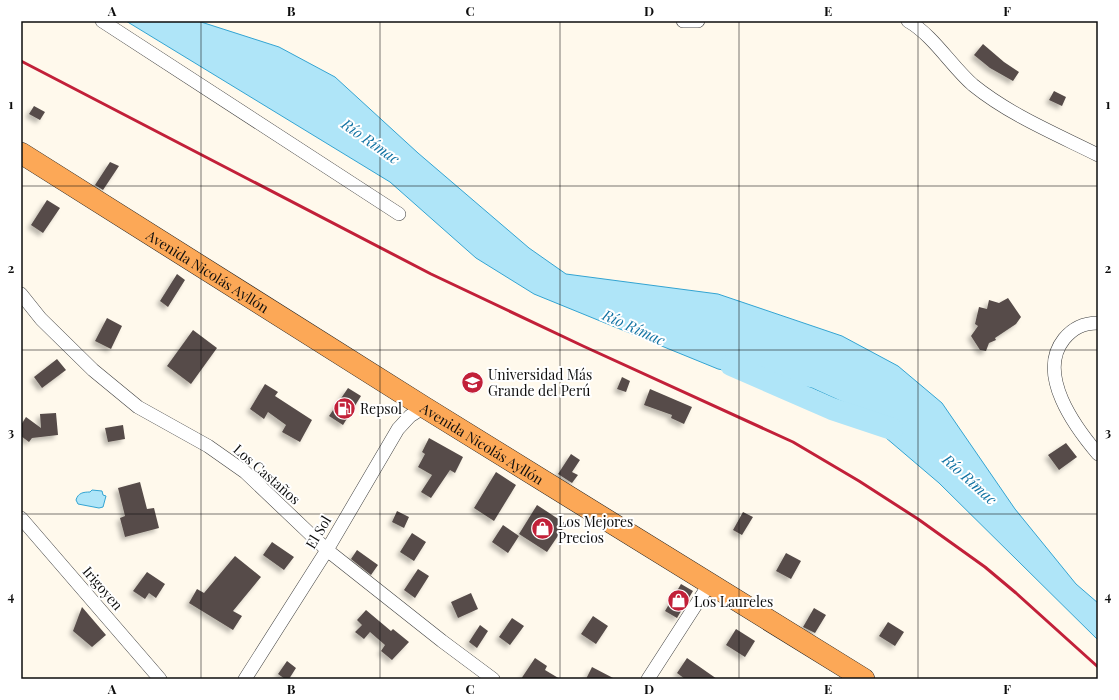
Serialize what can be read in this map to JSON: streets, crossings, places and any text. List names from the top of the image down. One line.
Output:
{"streets":{"highway":["Avenida Nicolás Ayllón"],"street":["Los Castaños","El Sol","Irigoyen"]},"crossings":[["Avenida Nicolás Ayllón","El Sol"],["Los Castaños","El Sol"]],"water":["Río Rímac"],"places":{"school or university":["Universidad Más Grande del Perú"],"fuel station":["Repsol"],"shop":["Los Mejores Precios","Los Laureles"]},"grid":{"columns":["A","B","C","D","E","F"],"rows":["1","2","3","4"]}}
